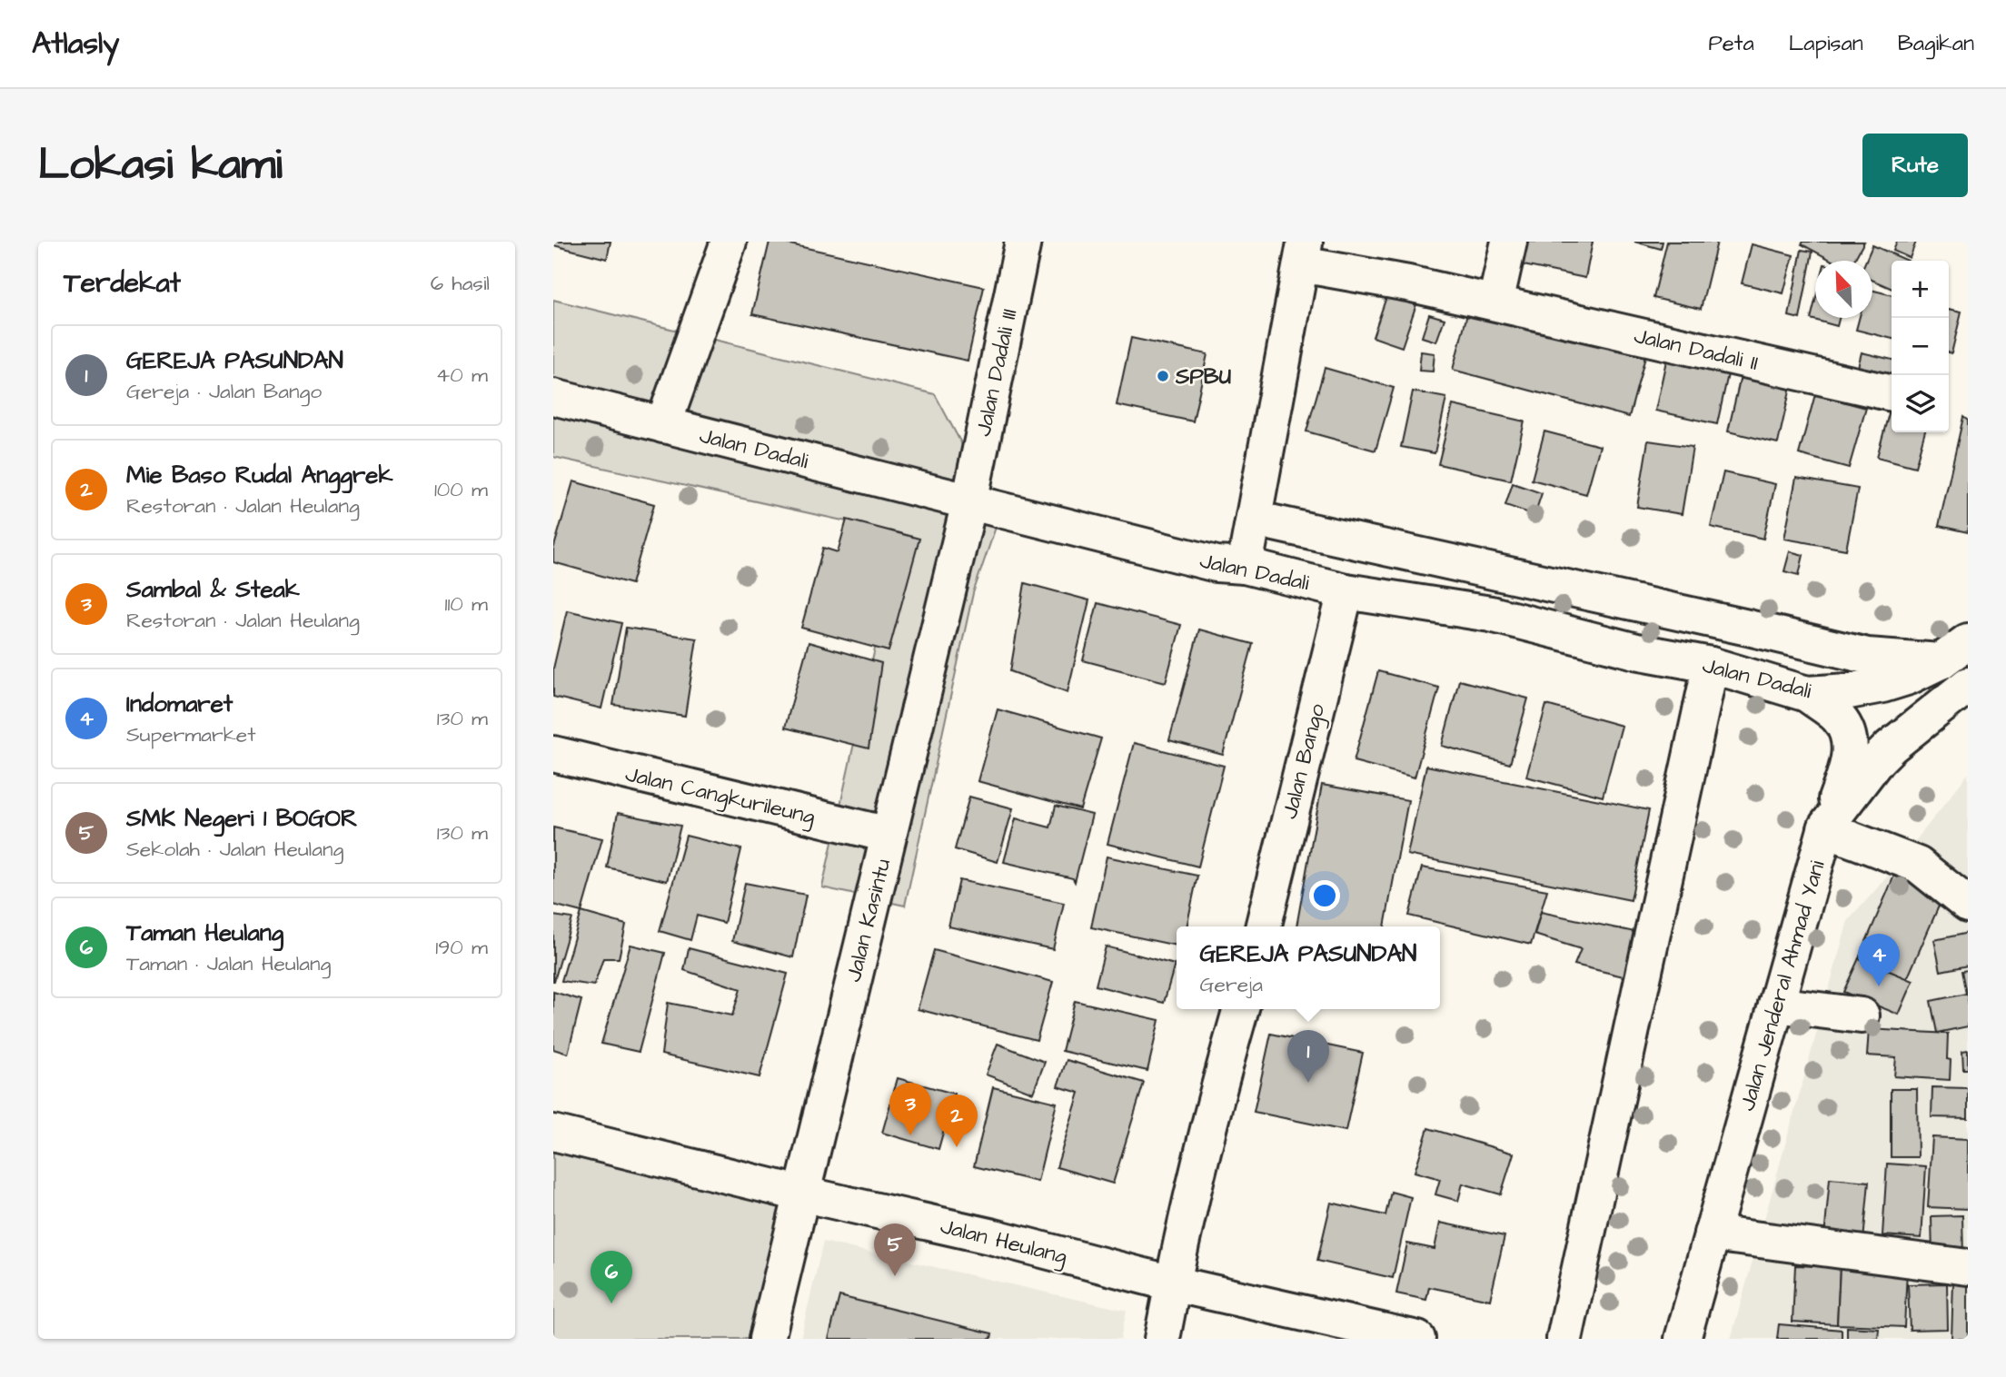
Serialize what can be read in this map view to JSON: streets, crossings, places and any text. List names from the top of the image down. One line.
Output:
{"streets":{"street":["Jalan Dadali II","Jalan Dadali III","Jalan Dadali","Jalan Bango","Jalan Cangkurileung","Jalan Kasintu","Jalan Jenderal Ahmad Yani","Jalan Heulang"]},"crossings":[["Jalan Dadali II","Jalan Dadali"],["Jalan Dadali III","Jalan Dadali"],["Jalan Dadali III","Jalan Kasintu"],["Jalan Dadali","Jalan Bango"],["Jalan Dadali","Jalan Kasintu"],["Jalan Cangkurileung","Jalan Kasintu"],["Jalan Kasintu","Jalan Heulang"]],"places":["SPBU"],"north":"top left","page":{"header":"Atlasly","nav":["Peta","Lapisan","Bagikan"],"buttons":"Rute","title":"Lokasi kami","heading":["Terdekat","6 hasil"],"map_buttons":["+","−"],"list":[{"mark":"1","name":"GEREJA PASUNDAN","note":"Gereja · Jalan Bango","value":"40 m"},{"mark":"2","name":"Mie Baso Rudal Anggrek","note":"Restoran · Jalan Heulang","value":"100 m"},{"mark":"3","name":"Sambal & Steak","note":"Restoran · Jalan Heulang","value":"110 m"},{"mark":"4","name":"Indomaret","note":"Supermarket","value":"130 m"},{"mark":"5","name":"SMK Negeri 1 BOGOR","note":"Sekolah · Jalan Heulang","value":"130 m"},{"mark":"6","name":"Taman Heulang","note":"Taman · Jalan Heulang","value":"190 m"}],"popup":["GEREJA PASUNDAN","Gereja"],"pins":["4","1","3","2","5","6"]}}
